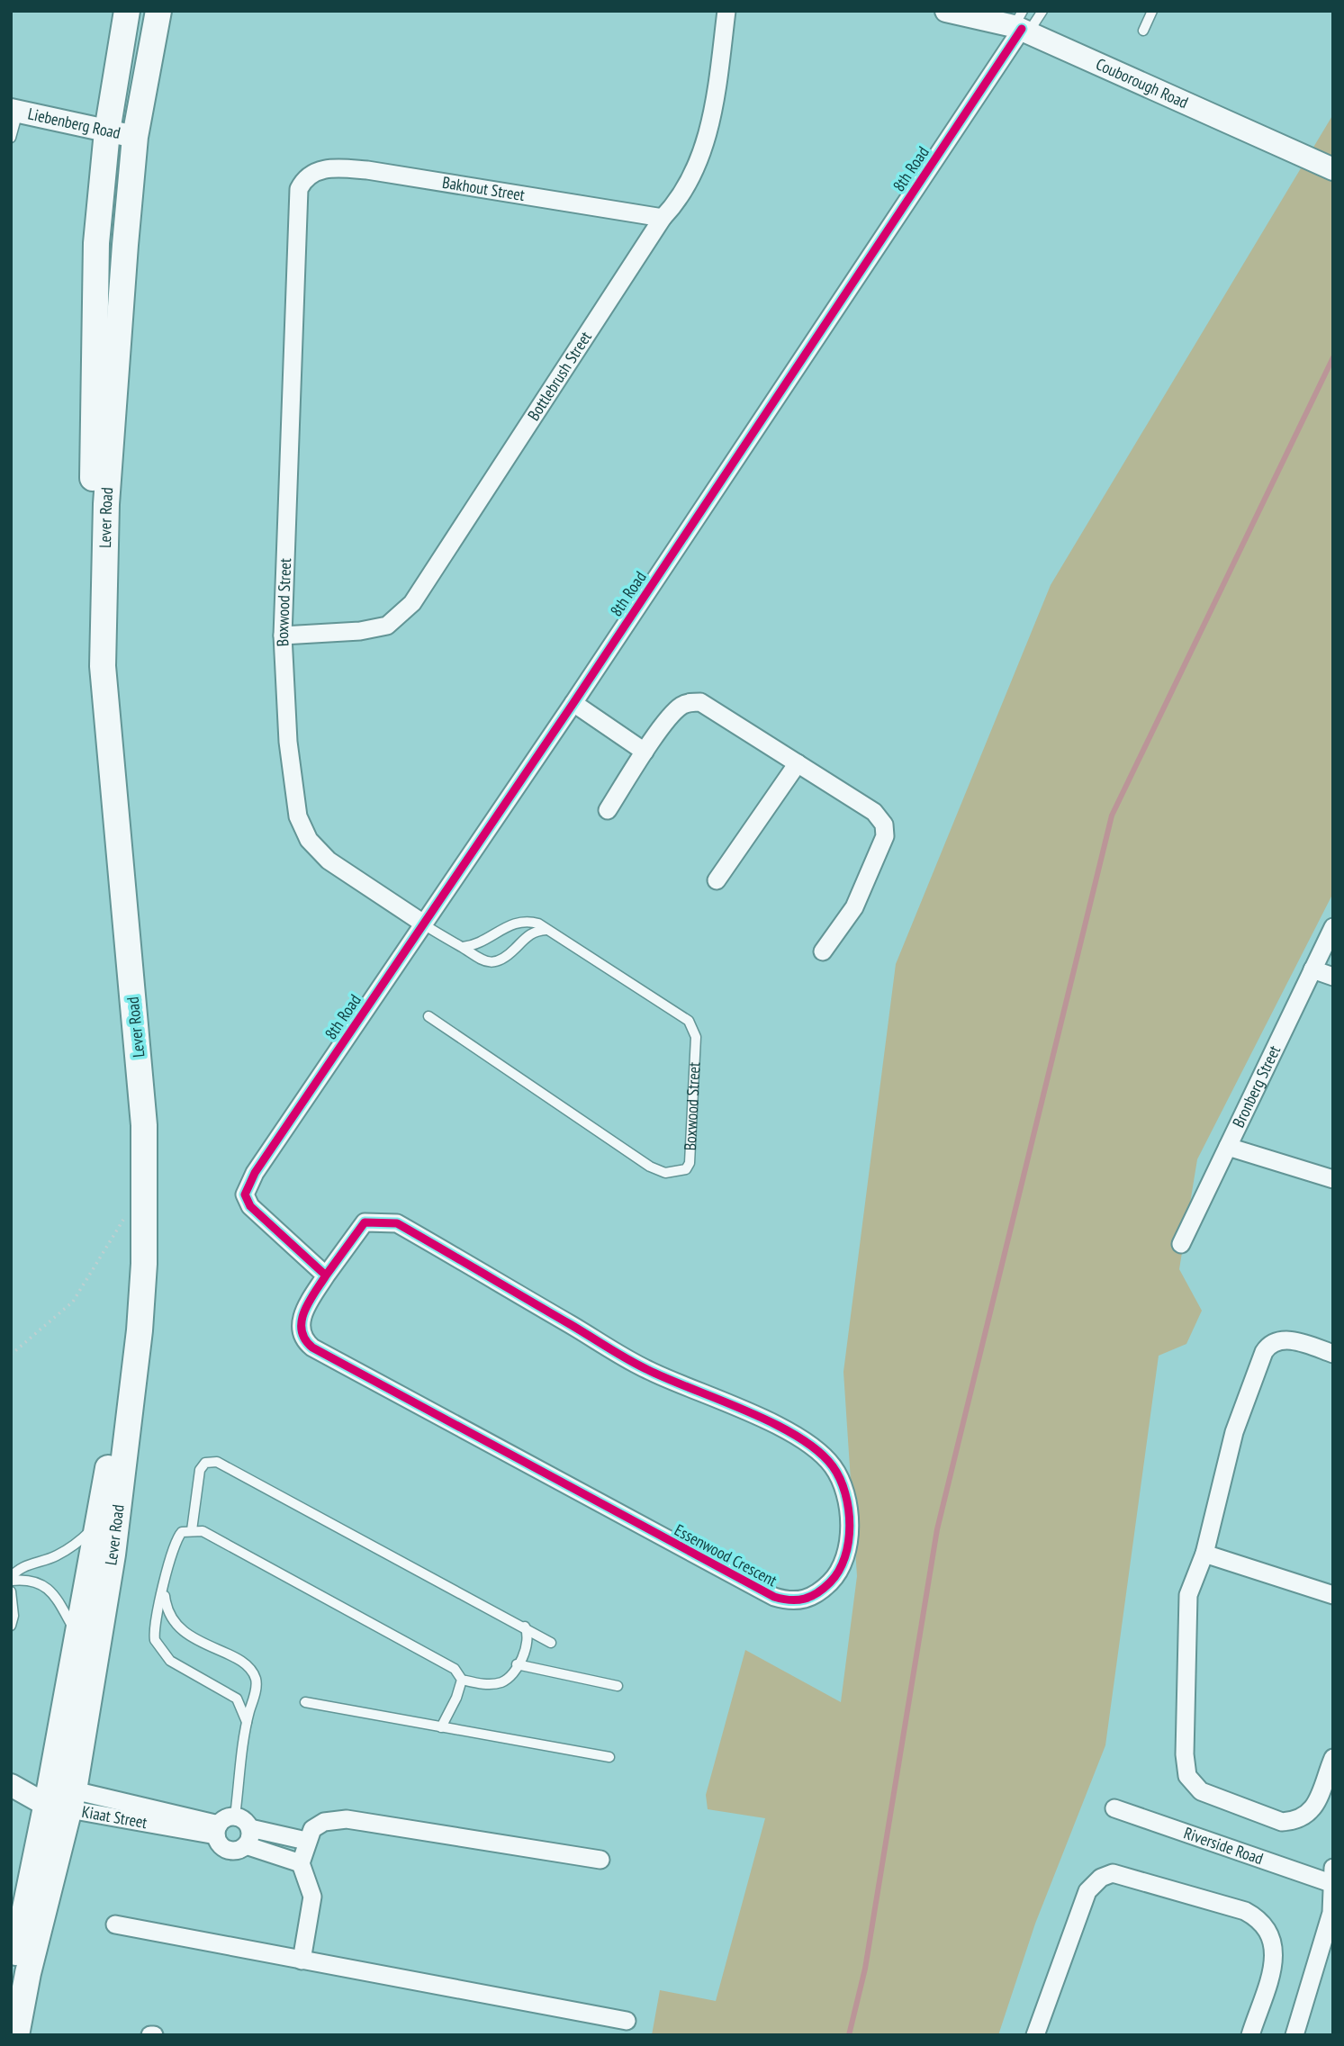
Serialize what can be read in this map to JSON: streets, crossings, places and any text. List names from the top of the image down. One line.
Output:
{"streets":{"main road":["Lever Road"],"street":["Couborough Road","Liebenberg Road","8th Road","Bakhout Street","Bottlebrush Street","Boxwood Street","Bronberg Street","Essenwood Crescent","Kiaat Street","Riverside Road"]},"crossings":[["Couborough Road","8th Road"],["Liebenberg Road","Lever Road"],["8th Road","Boxwood Street"],["8th Road","Essenwood Crescent"],["Bakhout Street","Bottlebrush Street"],["Bakhout Street","Boxwood Street"],["Bottlebrush Street","Boxwood Street"],["Lever Road","Kiaat Street"]]}
